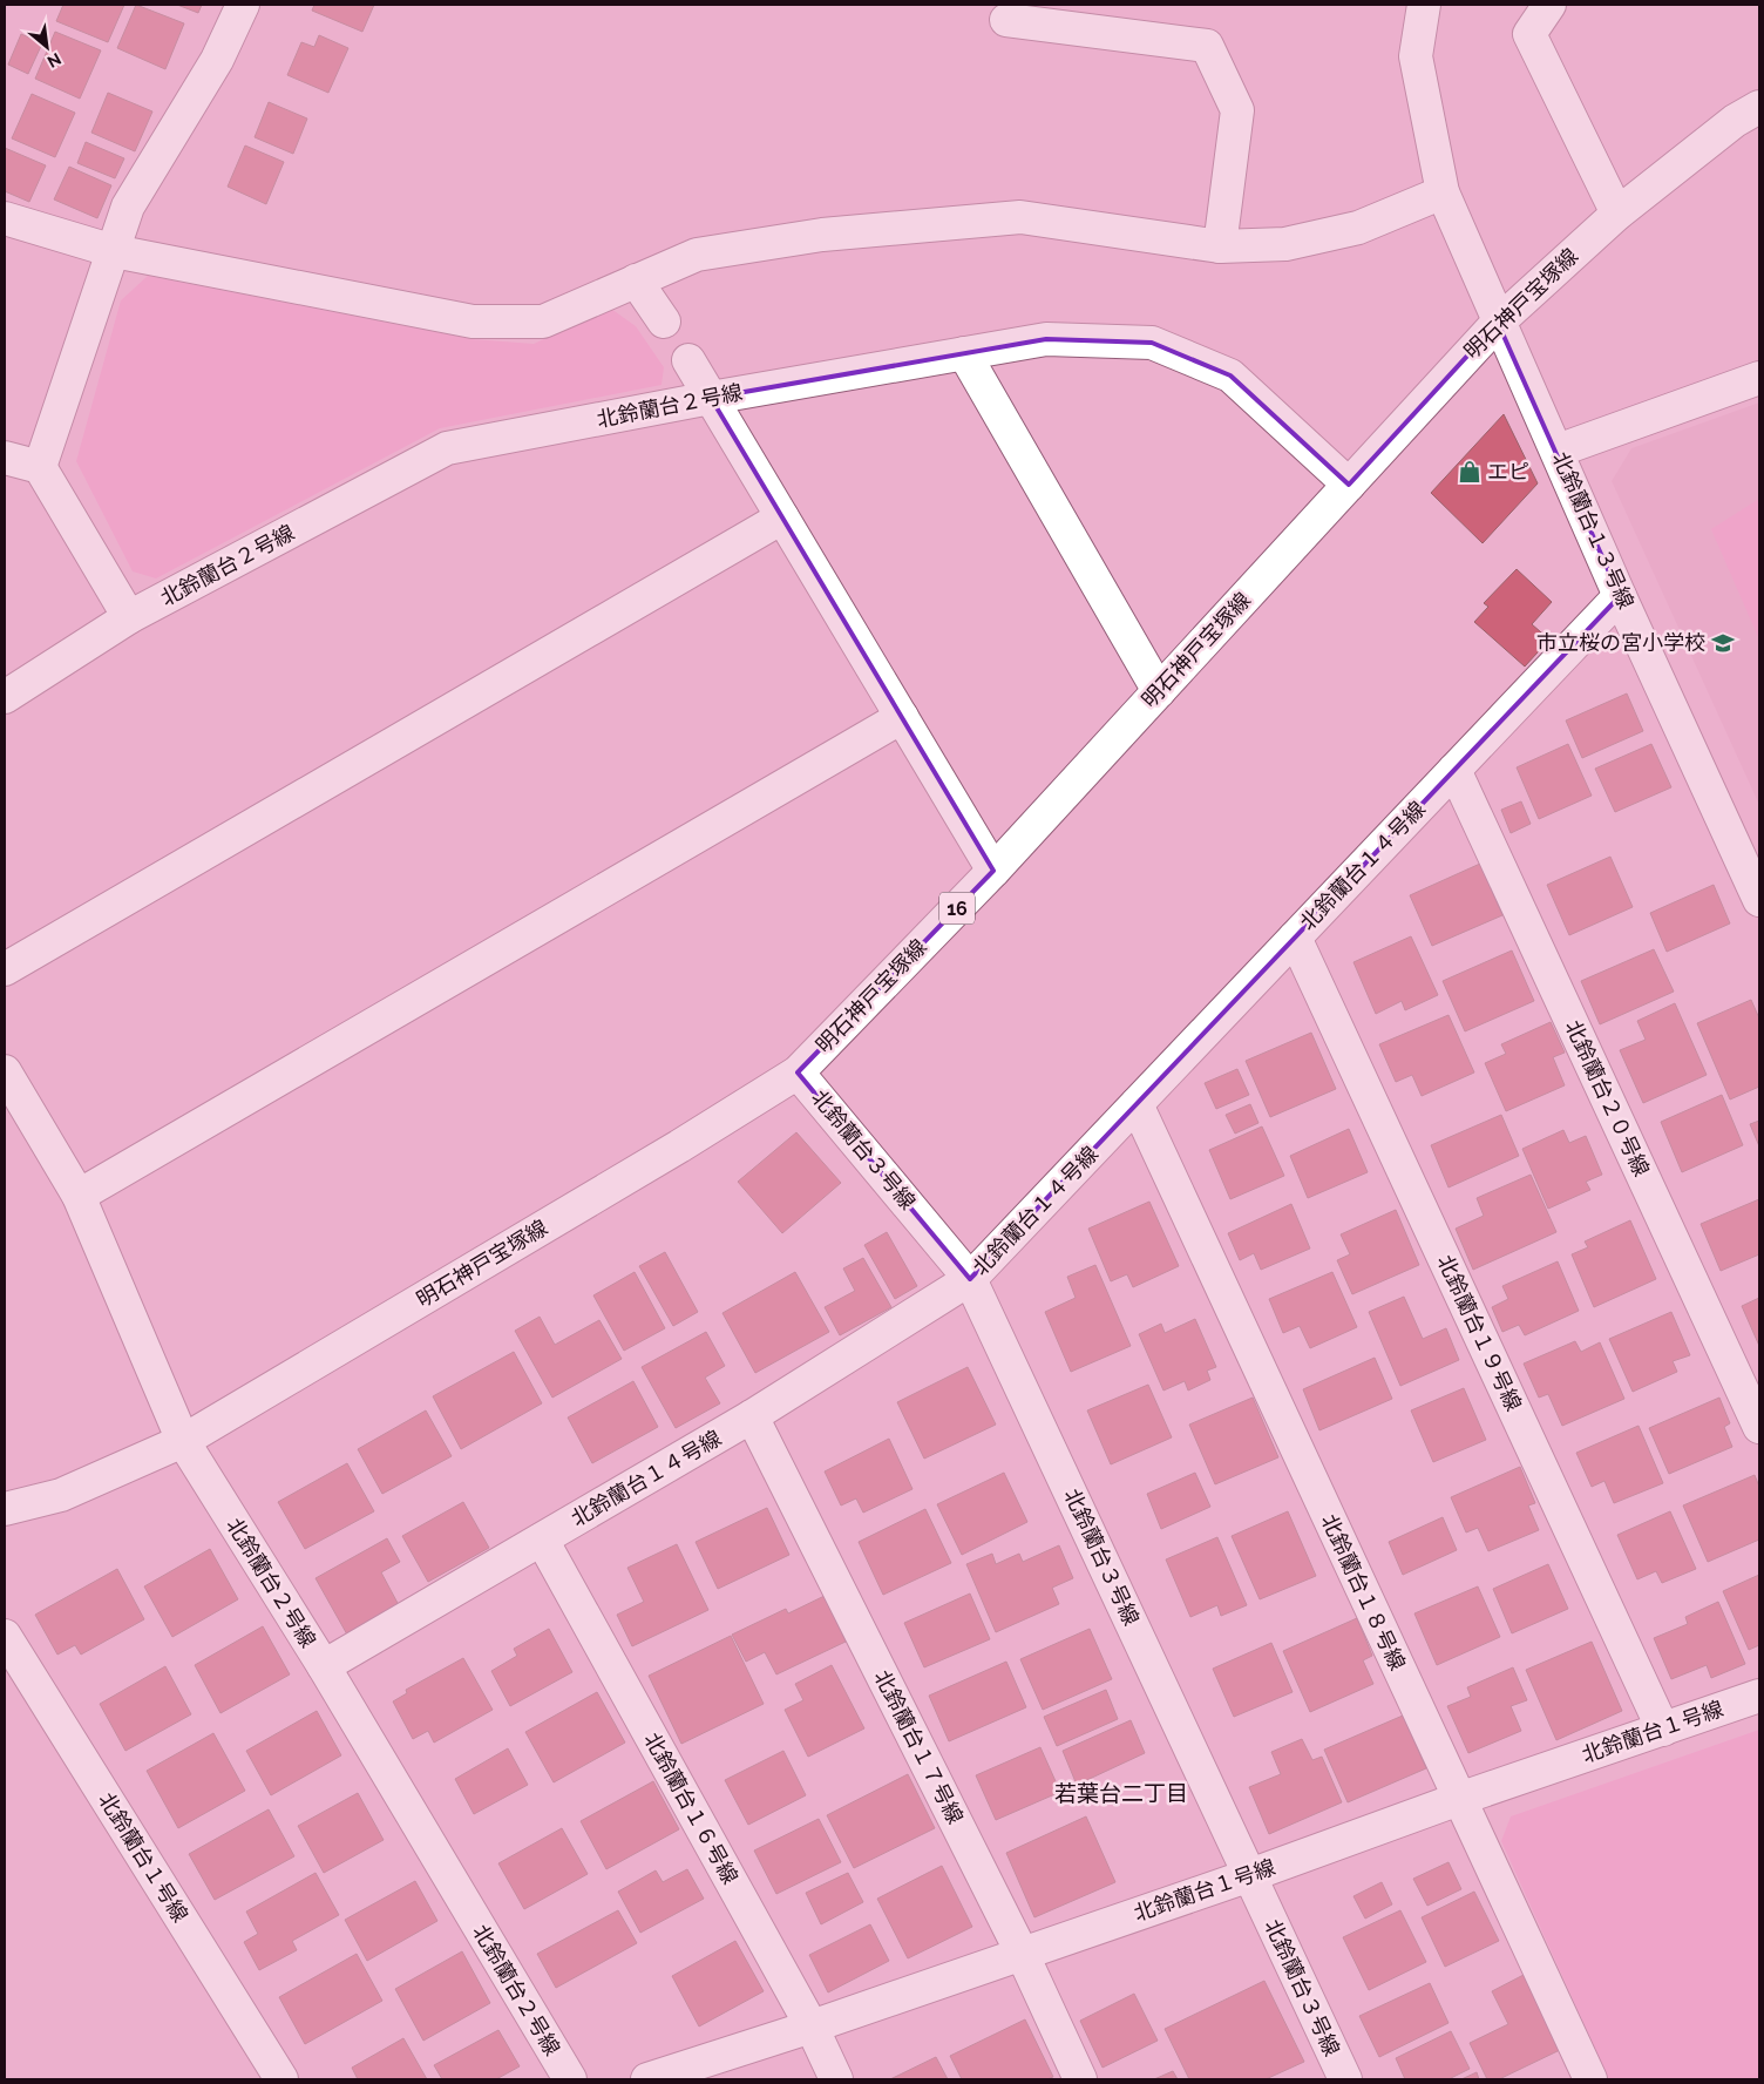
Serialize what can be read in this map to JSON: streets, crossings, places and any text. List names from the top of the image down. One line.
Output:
{"streets":{"street":["明石神戸宝塚線","北鈴蘭台２号線","北鈴蘭台１３号線","北鈴蘭台１４号線","16","北鈴蘭台２０号線","北鈴蘭台３号線","北鈴蘭台１９号線","北鈴蘭台１８号線","北鈴蘭台１号線","北鈴蘭台１７号線","北鈴蘭台１６号線"]},"crossings":[["明石神戸宝塚線","北鈴蘭台２号線"],["明石神戸宝塚線","北鈴蘭台１３号線"],["明石神戸宝塚線","北鈴蘭台３号線"],["北鈴蘭台２号線","北鈴蘭台１４号線"],["北鈴蘭台１３号線","北鈴蘭台１４号線"],["北鈴蘭台１４号線","北鈴蘭台２０号線"],["北鈴蘭台１４号線","北鈴蘭台３号線"],["北鈴蘭台１４号線","北鈴蘭台１９号線"],["北鈴蘭台１４号線","北鈴蘭台１８号線"],["北鈴蘭台１４号線","北鈴蘭台１７号線"],["北鈴蘭台１４号線","北鈴蘭台１６号線"],["北鈴蘭台３号線","北鈴蘭台１号線"],["北鈴蘭台１９号線","北鈴蘭台１号線"],["北鈴蘭台１８号線","北鈴蘭台１号線"],["北鈴蘭台１号線","北鈴蘭台１７号線"],["北鈴蘭台１号線","北鈴蘭台１６号線"]],"districts":["若葉台二丁目"],"places":{"shop":["エピ"],"school or university":["市立桜の宮小学校"]},"north":"bottom right"}
